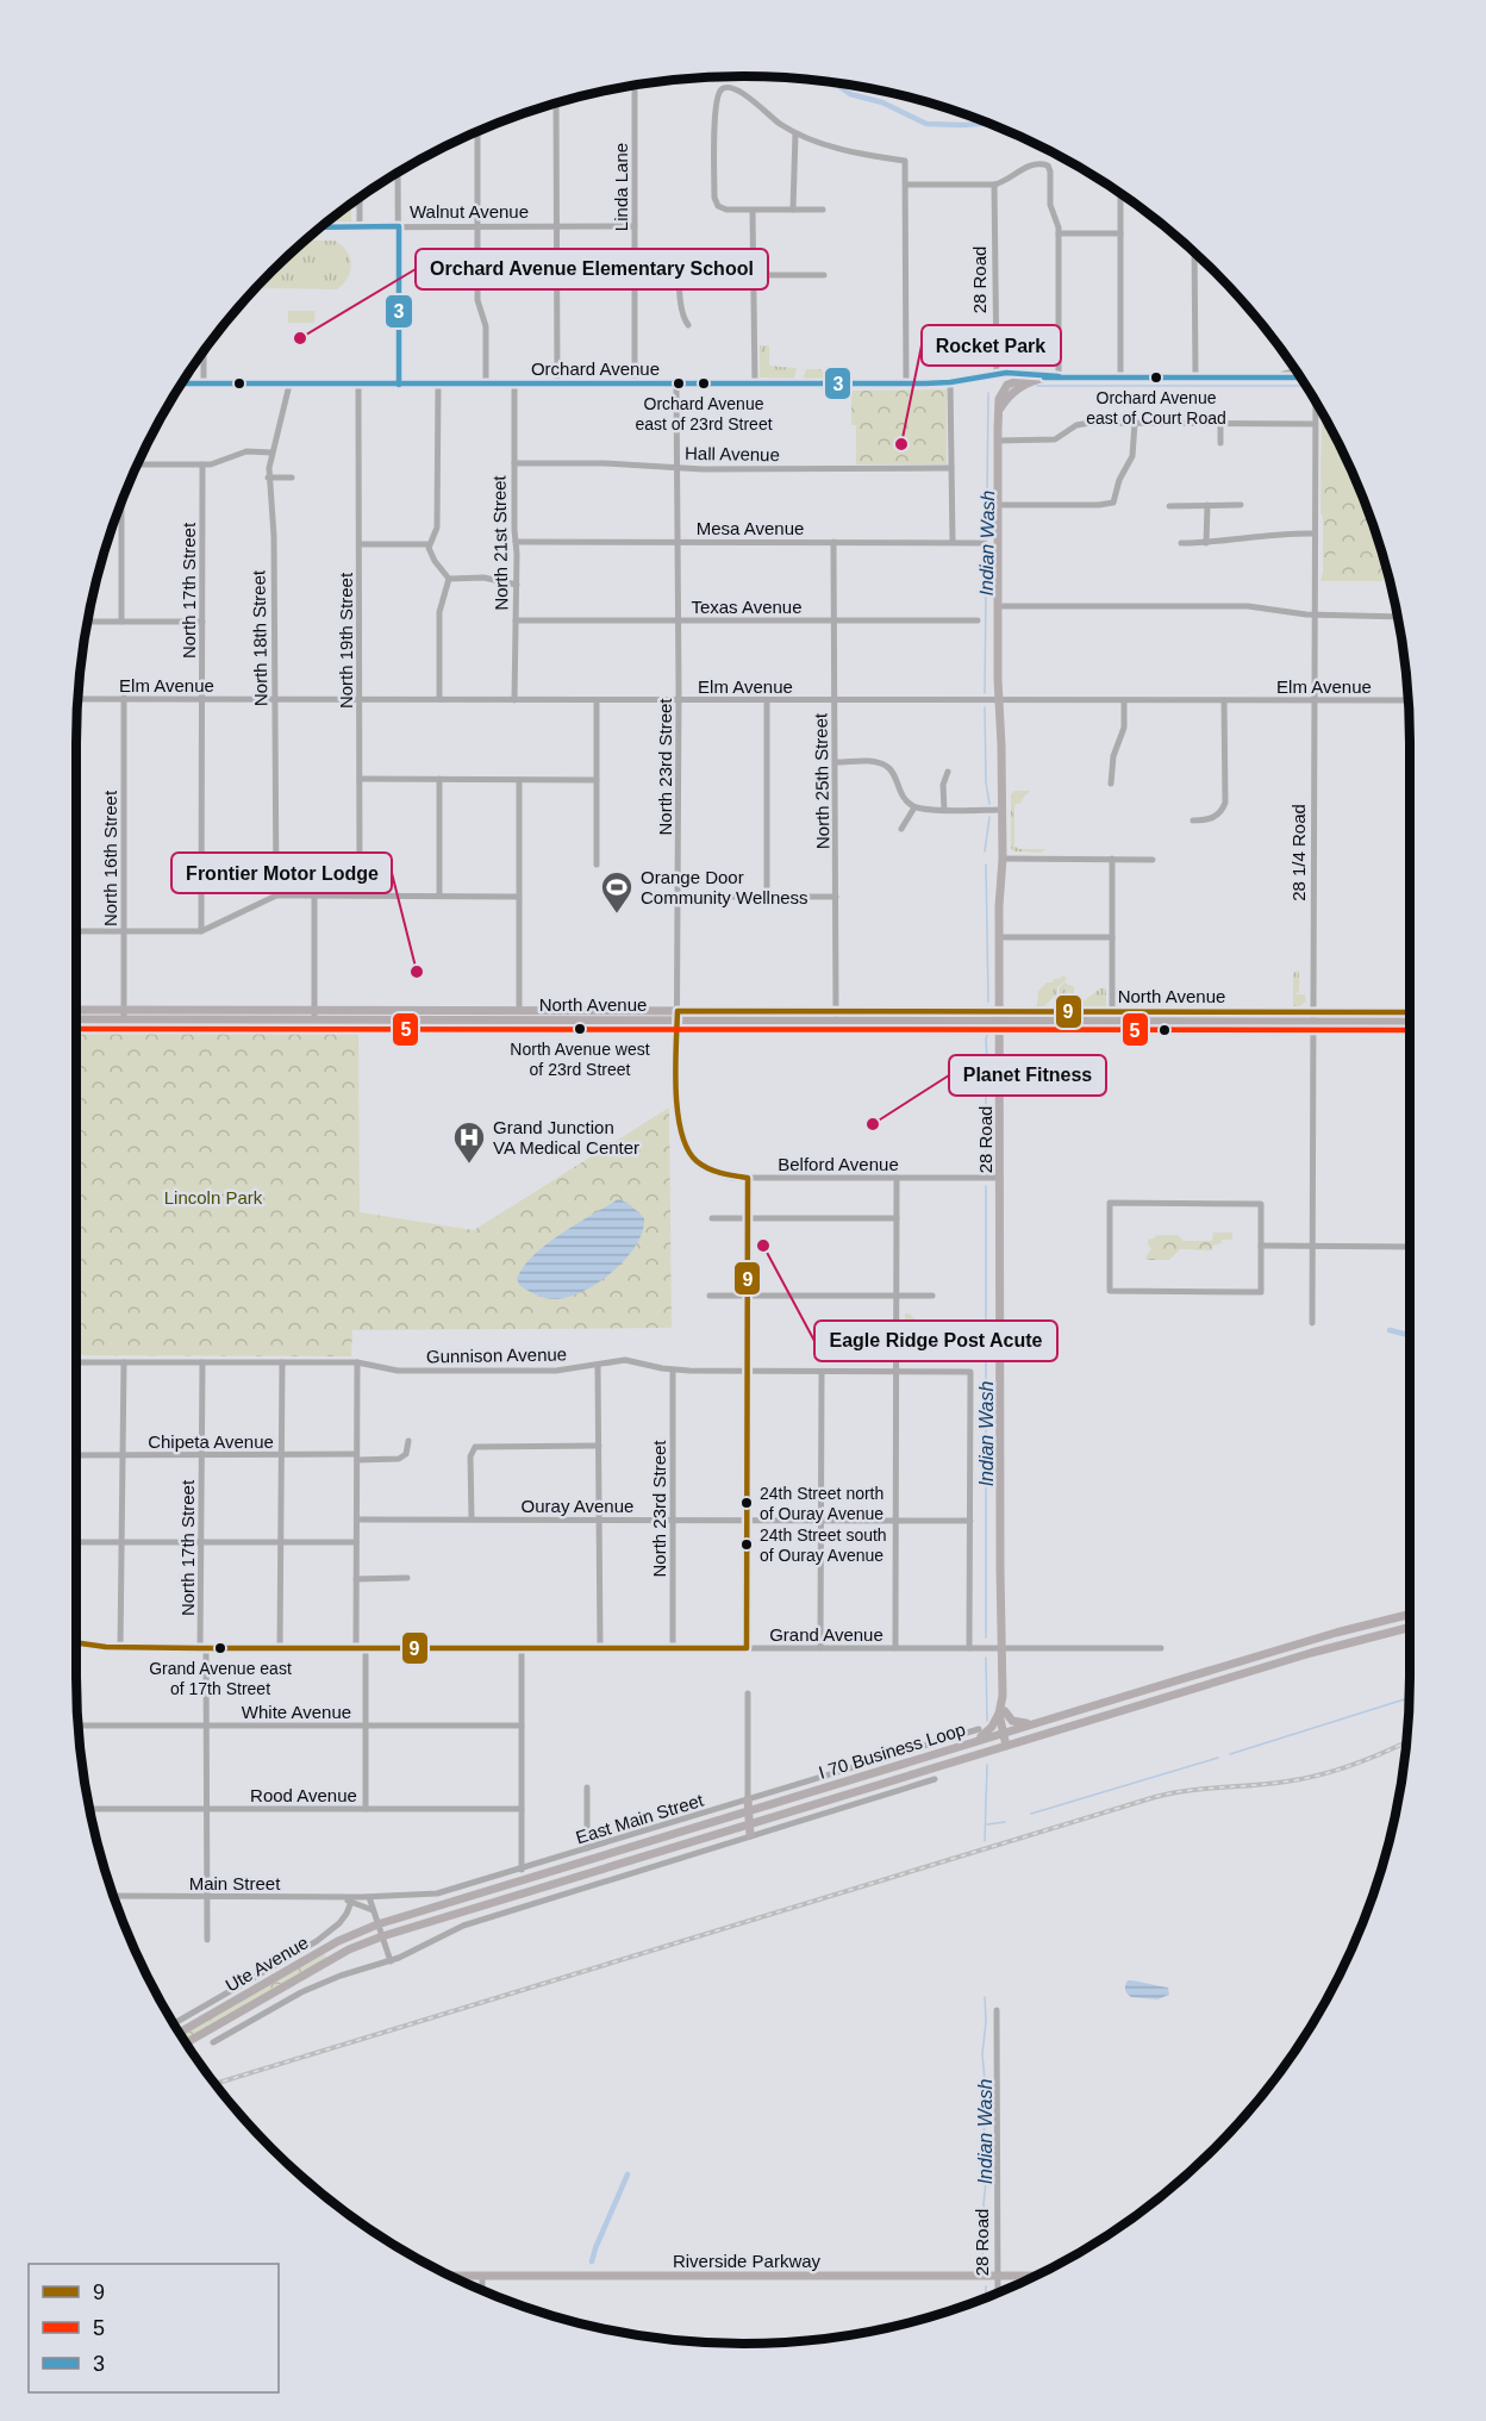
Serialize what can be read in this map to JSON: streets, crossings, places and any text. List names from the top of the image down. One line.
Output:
{"streets":{"main road":["28 Road","Orchard Avenue","North Avenue","I 70 Business Loop","Ute Avenue","Riverside Parkway"],"street":["Linda Lane","Walnut Avenue","Hall Avenue","Mesa Avenue","North 21st Street","North 17th Street","Texas Avenue","North 18th Street","North 19th Street","Elm Avenue","North 23rd Street","North 25th Street","28 1/4 Road","North 16th Street","Belford Avenue","Gunnison Avenue","Chipeta Avenue","Ouray Avenue","Grand Avenue","White Avenue","Rood Avenue","East Main Street","Main Street"]},"crossings":[["Linda Lane","Walnut Avenue"],["Linda Lane","Orchard Avenue"],["28 Road","Orchard Avenue"],["28 Road","Elm Avenue"],["28 Road","North Avenue"],["28 Road","Belford Avenue"],["28 Road","Grand Avenue"],["28 Road","I 70 Business Loop"],["28 Road","Riverside Parkway"],["Orchard Avenue","North 21st Street"],["Orchard Avenue","North 18th Street"],["Orchard Avenue","North 19th Street"],["Orchard Avenue","North 23rd Street"],["Hall Avenue","North 21st Street"],["Hall Avenue","North 23rd Street"],["Mesa Avenue","North 21st Street"],["Mesa Avenue","North 23rd Street"],["Mesa Avenue","North 25th Street"],["North 21st Street","Texas Avenue"],["North 21st Street","Elm Avenue"],["North 17th Street","Elm Avenue"],["North 17th Street","Gunnison Avenue"],["North 17th Street","Chipeta Avenue"],["North 17th Street","Grand Avenue"],["North 17th Street","White Avenue"],["North 17th Street","Rood Avenue"],["North 17th Street","Main Street"],["Texas Avenue","North 23rd Street"],["Texas Avenue","North 25th Street"],["North 18th Street","Elm Avenue"],["North 19th Street","Elm Avenue"],["Elm Avenue","North 23rd Street"],["Elm Avenue","North 25th Street"],["Elm Avenue","28 1/4 Road"],["Elm Avenue","North 16th Street"],["North 23rd Street","North Avenue"],["North 23rd Street","Belford Avenue"],["North 23rd Street","Gunnison Avenue"],["North 23rd Street","Ouray Avenue"],["North 23rd Street","Grand Avenue"],["North 25th Street","North Avenue"],["28 1/4 Road","North Avenue"],["North 16th Street","North Avenue"],["Gunnison Avenue","Ouray Avenue"],["I 70 Business Loop","Ute Avenue"],["East Main Street","Main Street"]],"water":["Indian Wash"],"parks":["Lincoln Park"],"places":{"other":["Orchard Avenue Elementary School","Orchard Avenue east of Court Road","Orchard Avenue east of 23rd Street","Rocket Park","Frontier Motor Lodge","North Avenue west of 23rd Street","Planet Fitness","Eagle Ridge Post Acute","24th Street north of Ouray Avenue","24th Street south of Ouray Avenue","Grand Avenue east of 17th Street"],"sports":["Orange Door Community Wellness"],"hospital":["Grand Junction VA Medical Center"]},"lines":["transit line 3","transit line 9","transit line 5"],"legend":["9","5","3"]}
